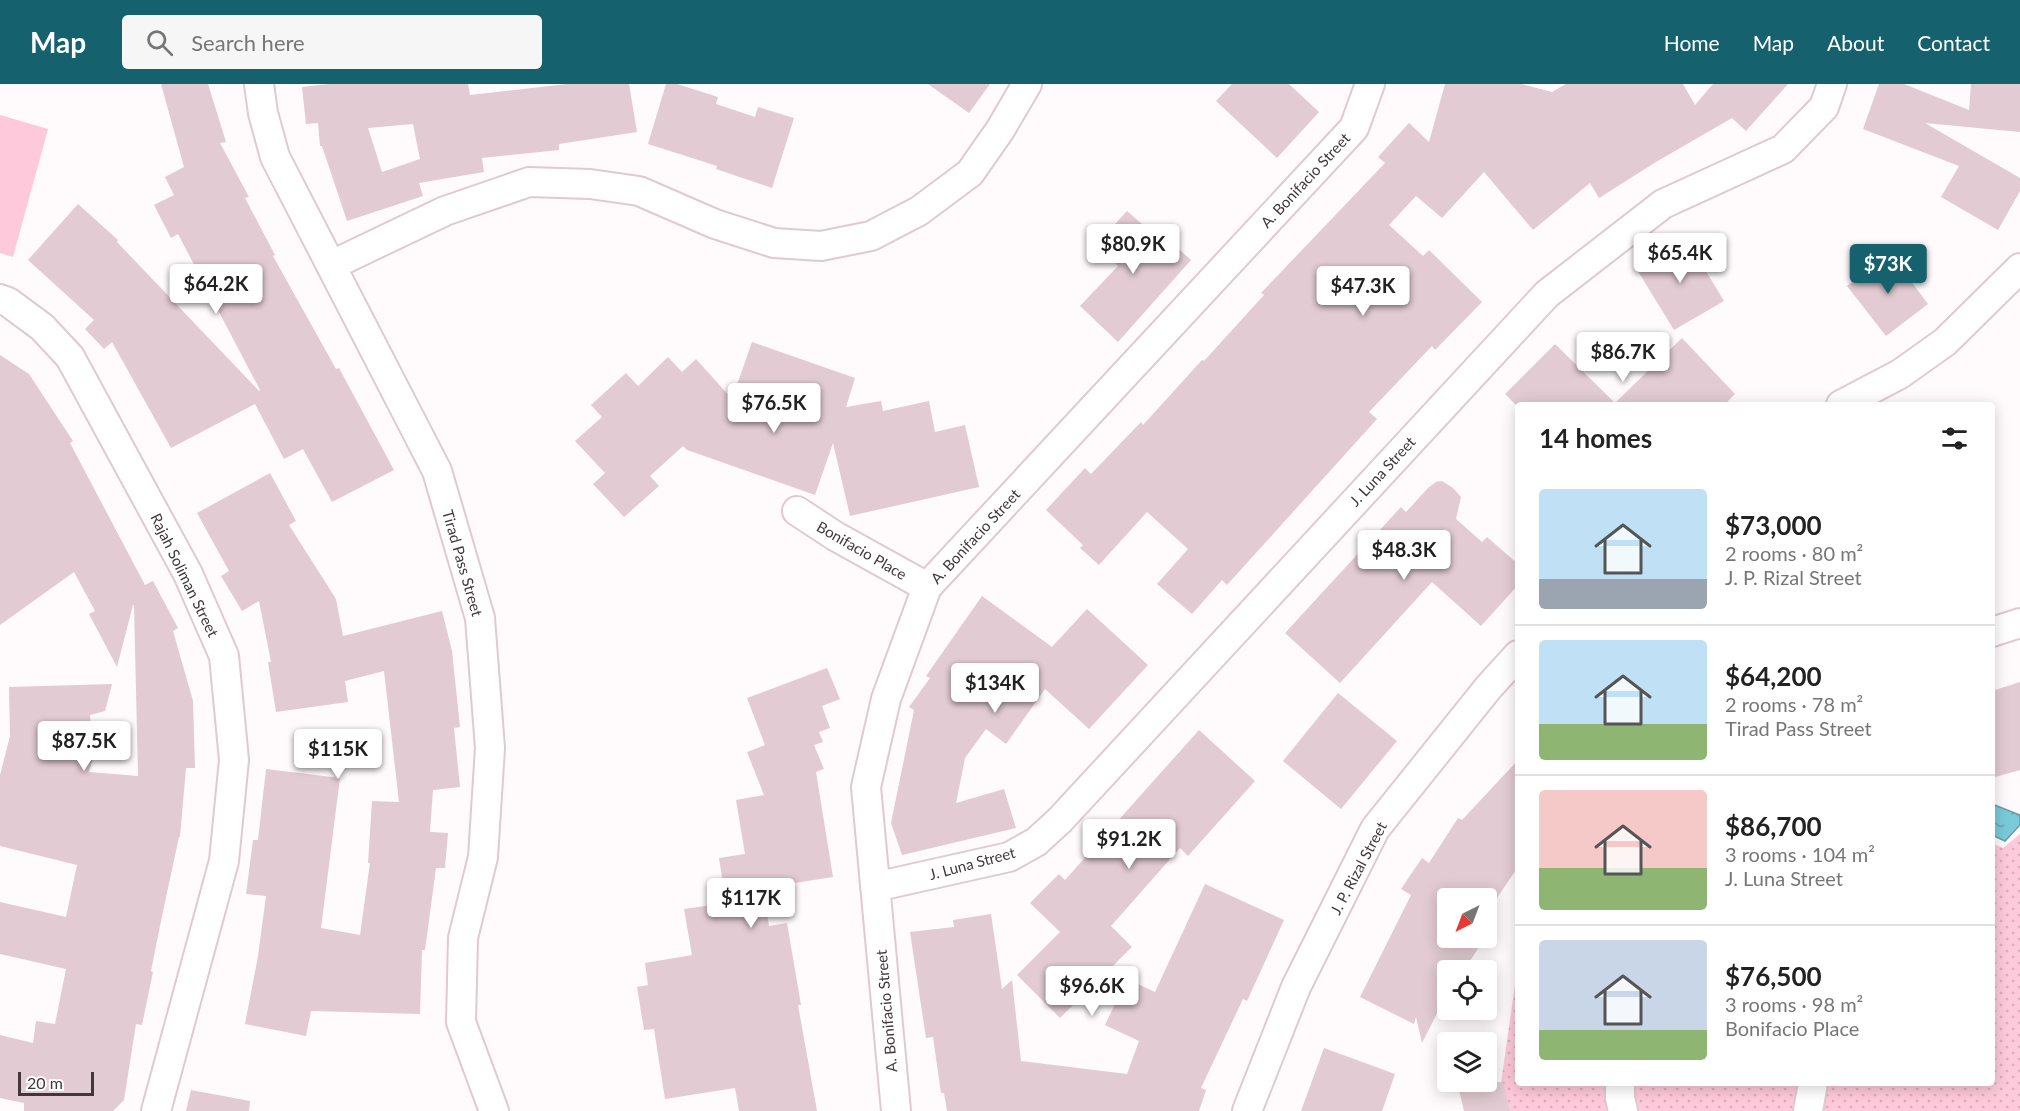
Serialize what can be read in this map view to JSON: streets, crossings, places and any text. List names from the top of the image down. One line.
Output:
{"streets":{"street":["A. Bonifacio Street","J. Luna Street","Bonifacio Place","Tirad Pass Street","Rajah Soliman Street","J. P. Rizal Street"]},"crossings":[["A. Bonifacio Street","J. Luna Street"],["A. Bonifacio Street","Bonifacio Place"]],"scale_bar":"20 m","north":"bottom left","page":{"header":"Map","search":"Search here","nav":["Home","Map","About","Contact"],"price":["$80.9K","$65.4K","$73K","$64.2K","$47.3K","$86.7K","$76.5K","$48.3K","$134K","$87.5K","$115K","$91.2K","$117K","$96.6K"],"heading":"14 homes","list":[{"name":"$73,000","note":"2 rooms · 80 m² · J. P. Rizal Street"},{"name":"$64,200","note":"2 rooms · 78 m² · Tirad Pass Street"},{"name":"$86,700","note":"3 rooms · 104 m² · J. Luna Street"},{"name":"$76,500","note":"3 rooms · 98 m² · Bonifacio Place"}],"scale":"20 m"}}
